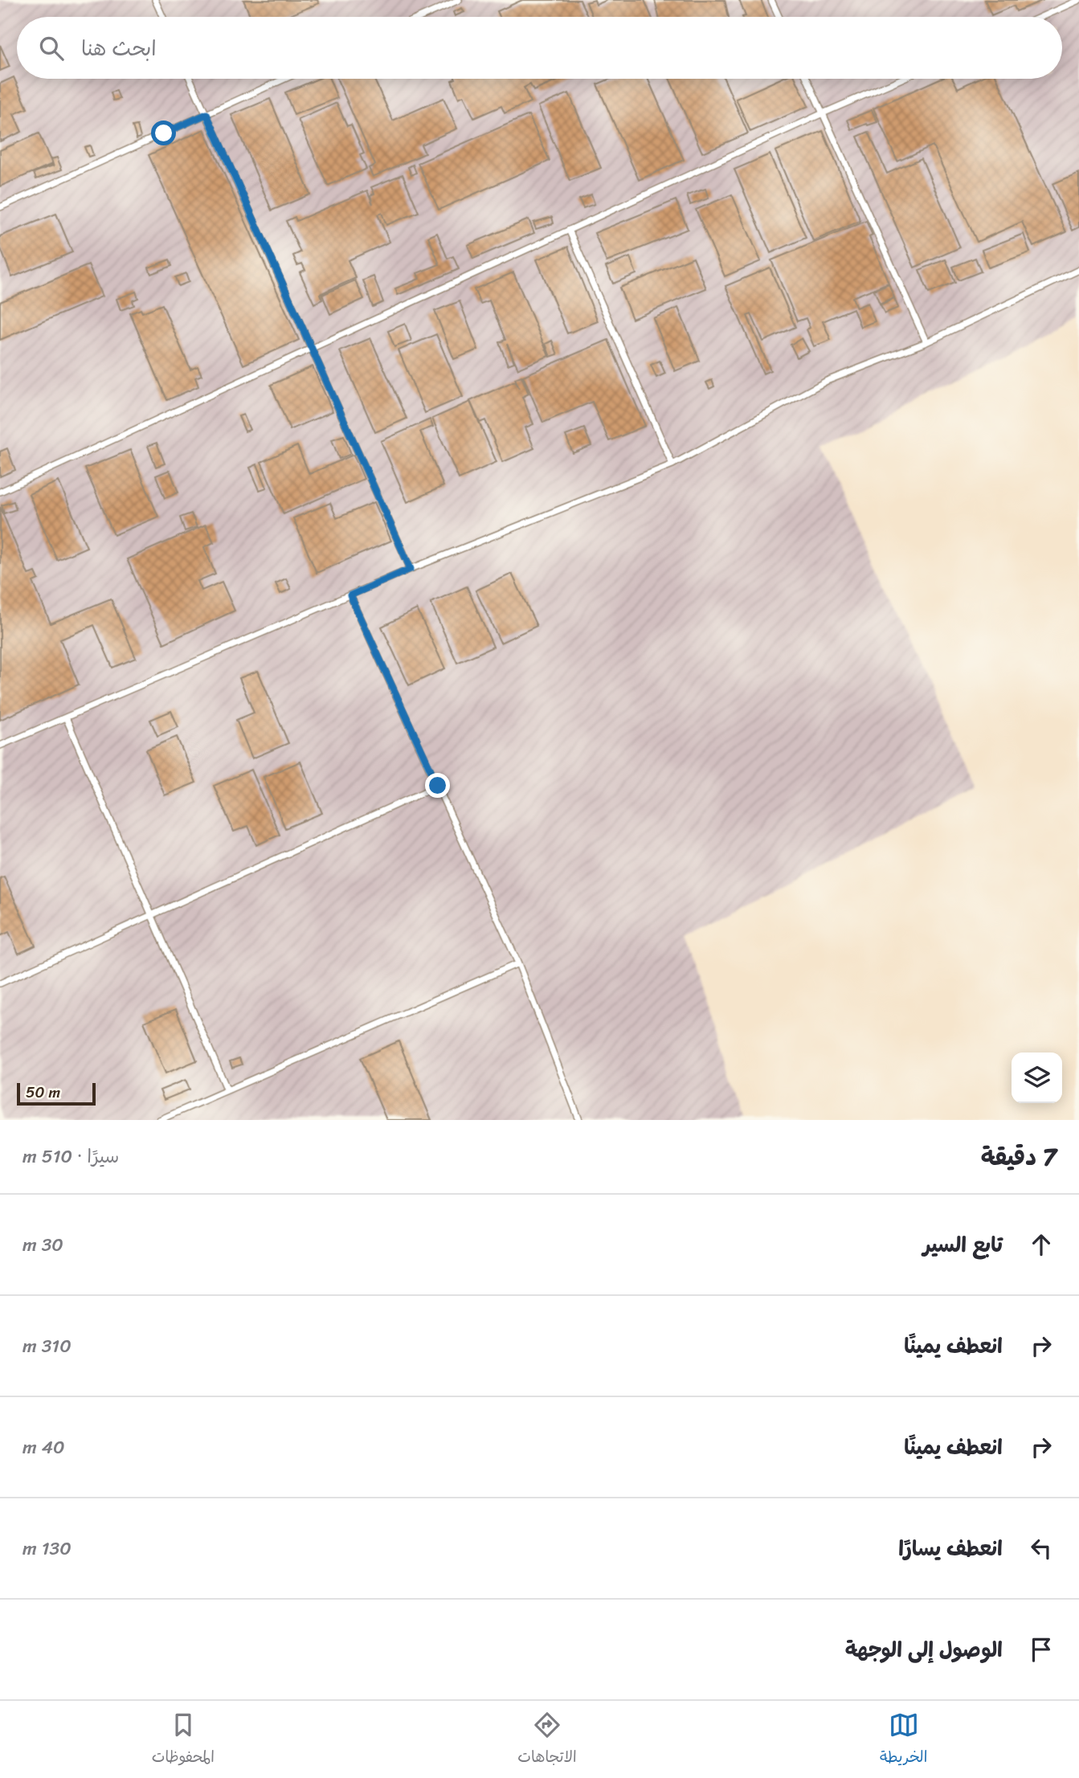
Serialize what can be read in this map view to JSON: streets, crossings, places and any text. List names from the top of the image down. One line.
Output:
{"scale_bar":"50 m","page":{"search":"ابحث هنا","scale":"50 m","heading":["7 دقيقة","سيرًا · 510 m"],"list":[["تابع السير","30 m"],["انعطف يمينًا","310 m"],["انعطف يمينًا","40 m"],["انعطف يسارًا","130 m"],"الوصول إلى الوجهة"],"nav":["الخريطة","الاتجاهات","المحفوظات"]}}
